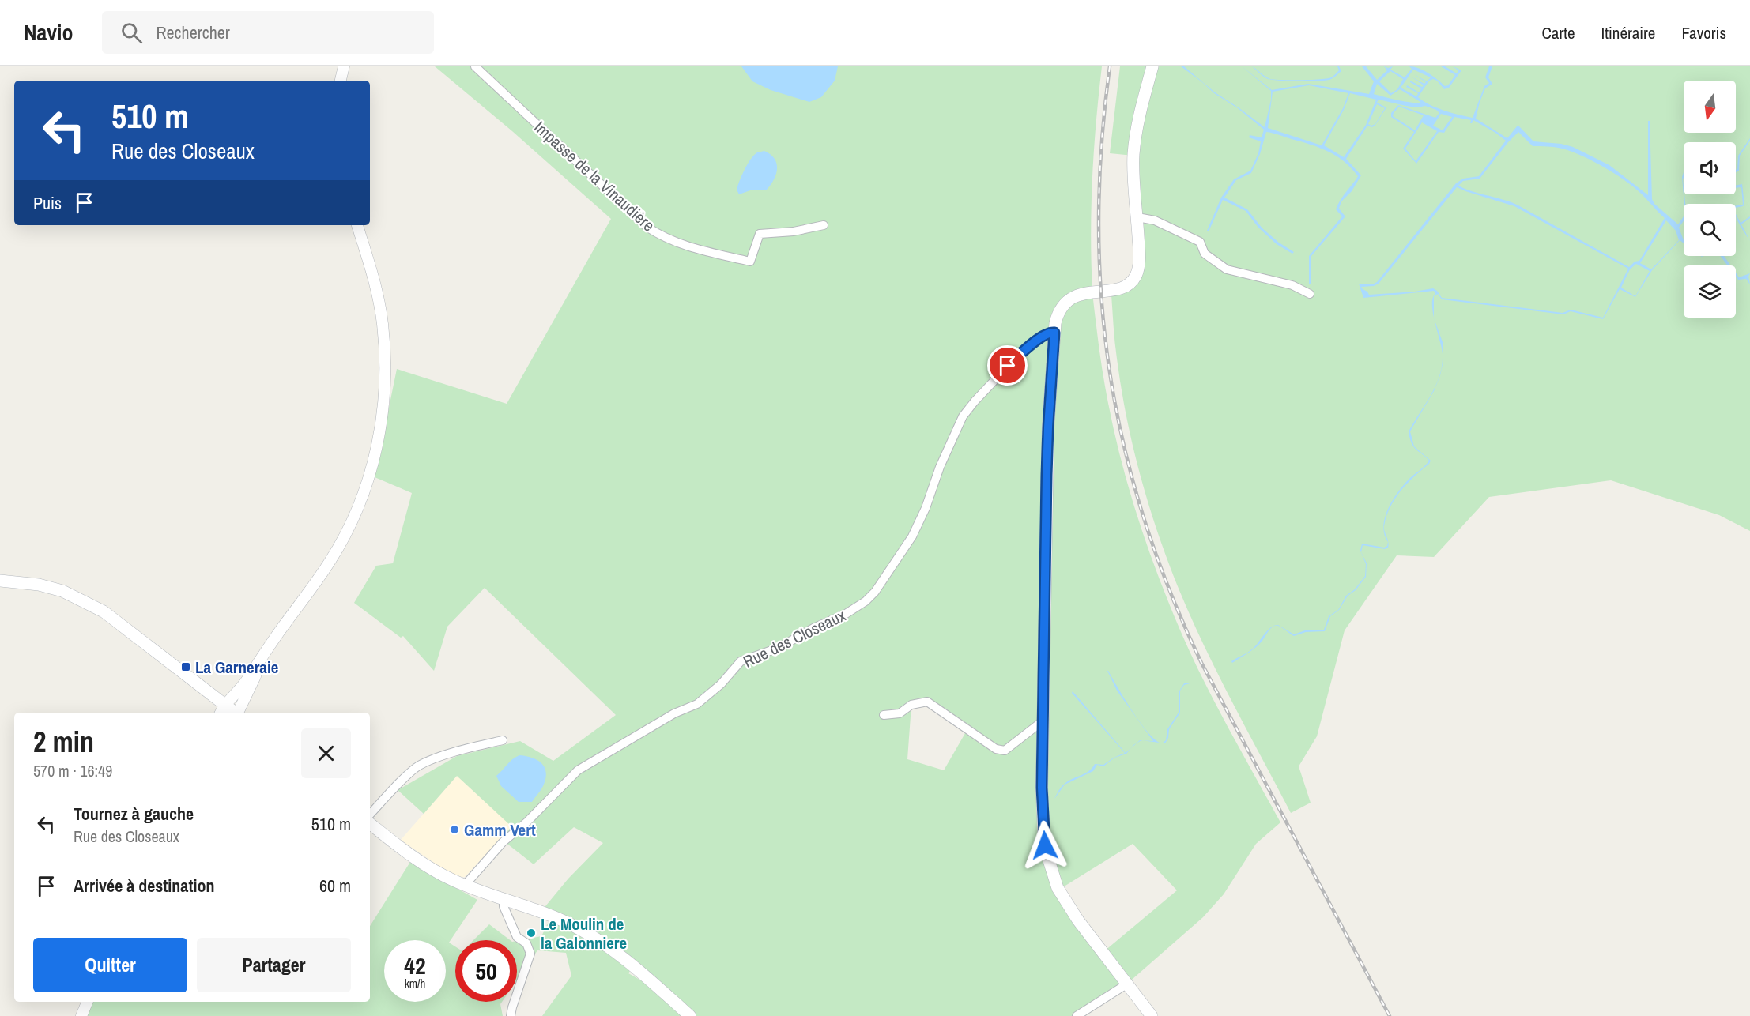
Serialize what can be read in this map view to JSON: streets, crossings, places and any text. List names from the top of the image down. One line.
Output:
{"streets":{"street":["Impasse de la Vinaudière","Rue des Closeaux"]},"places":{"transit":["La Garneraie"],"other":["Gamm Vert","Le Moulin de la Galonniere"]},"north":"bottom","page":{"header":"Navio","search":"Rechercher","nav":["Carte","Itinéraire","Favoris"],"turn":["510 m","Rue des Closeaux"],"then":"Puis","heading":["2 min","570 m · 16:49"],"list":[{"name":"Tournez à gauche","note":"Rue des Closeaux","value":"510 m"},{"name":"Arrivée à destination","value":"60 m"}],"buttons":["Quitter","Partager"],"speed":"42 km/h","limit":"50"}}
